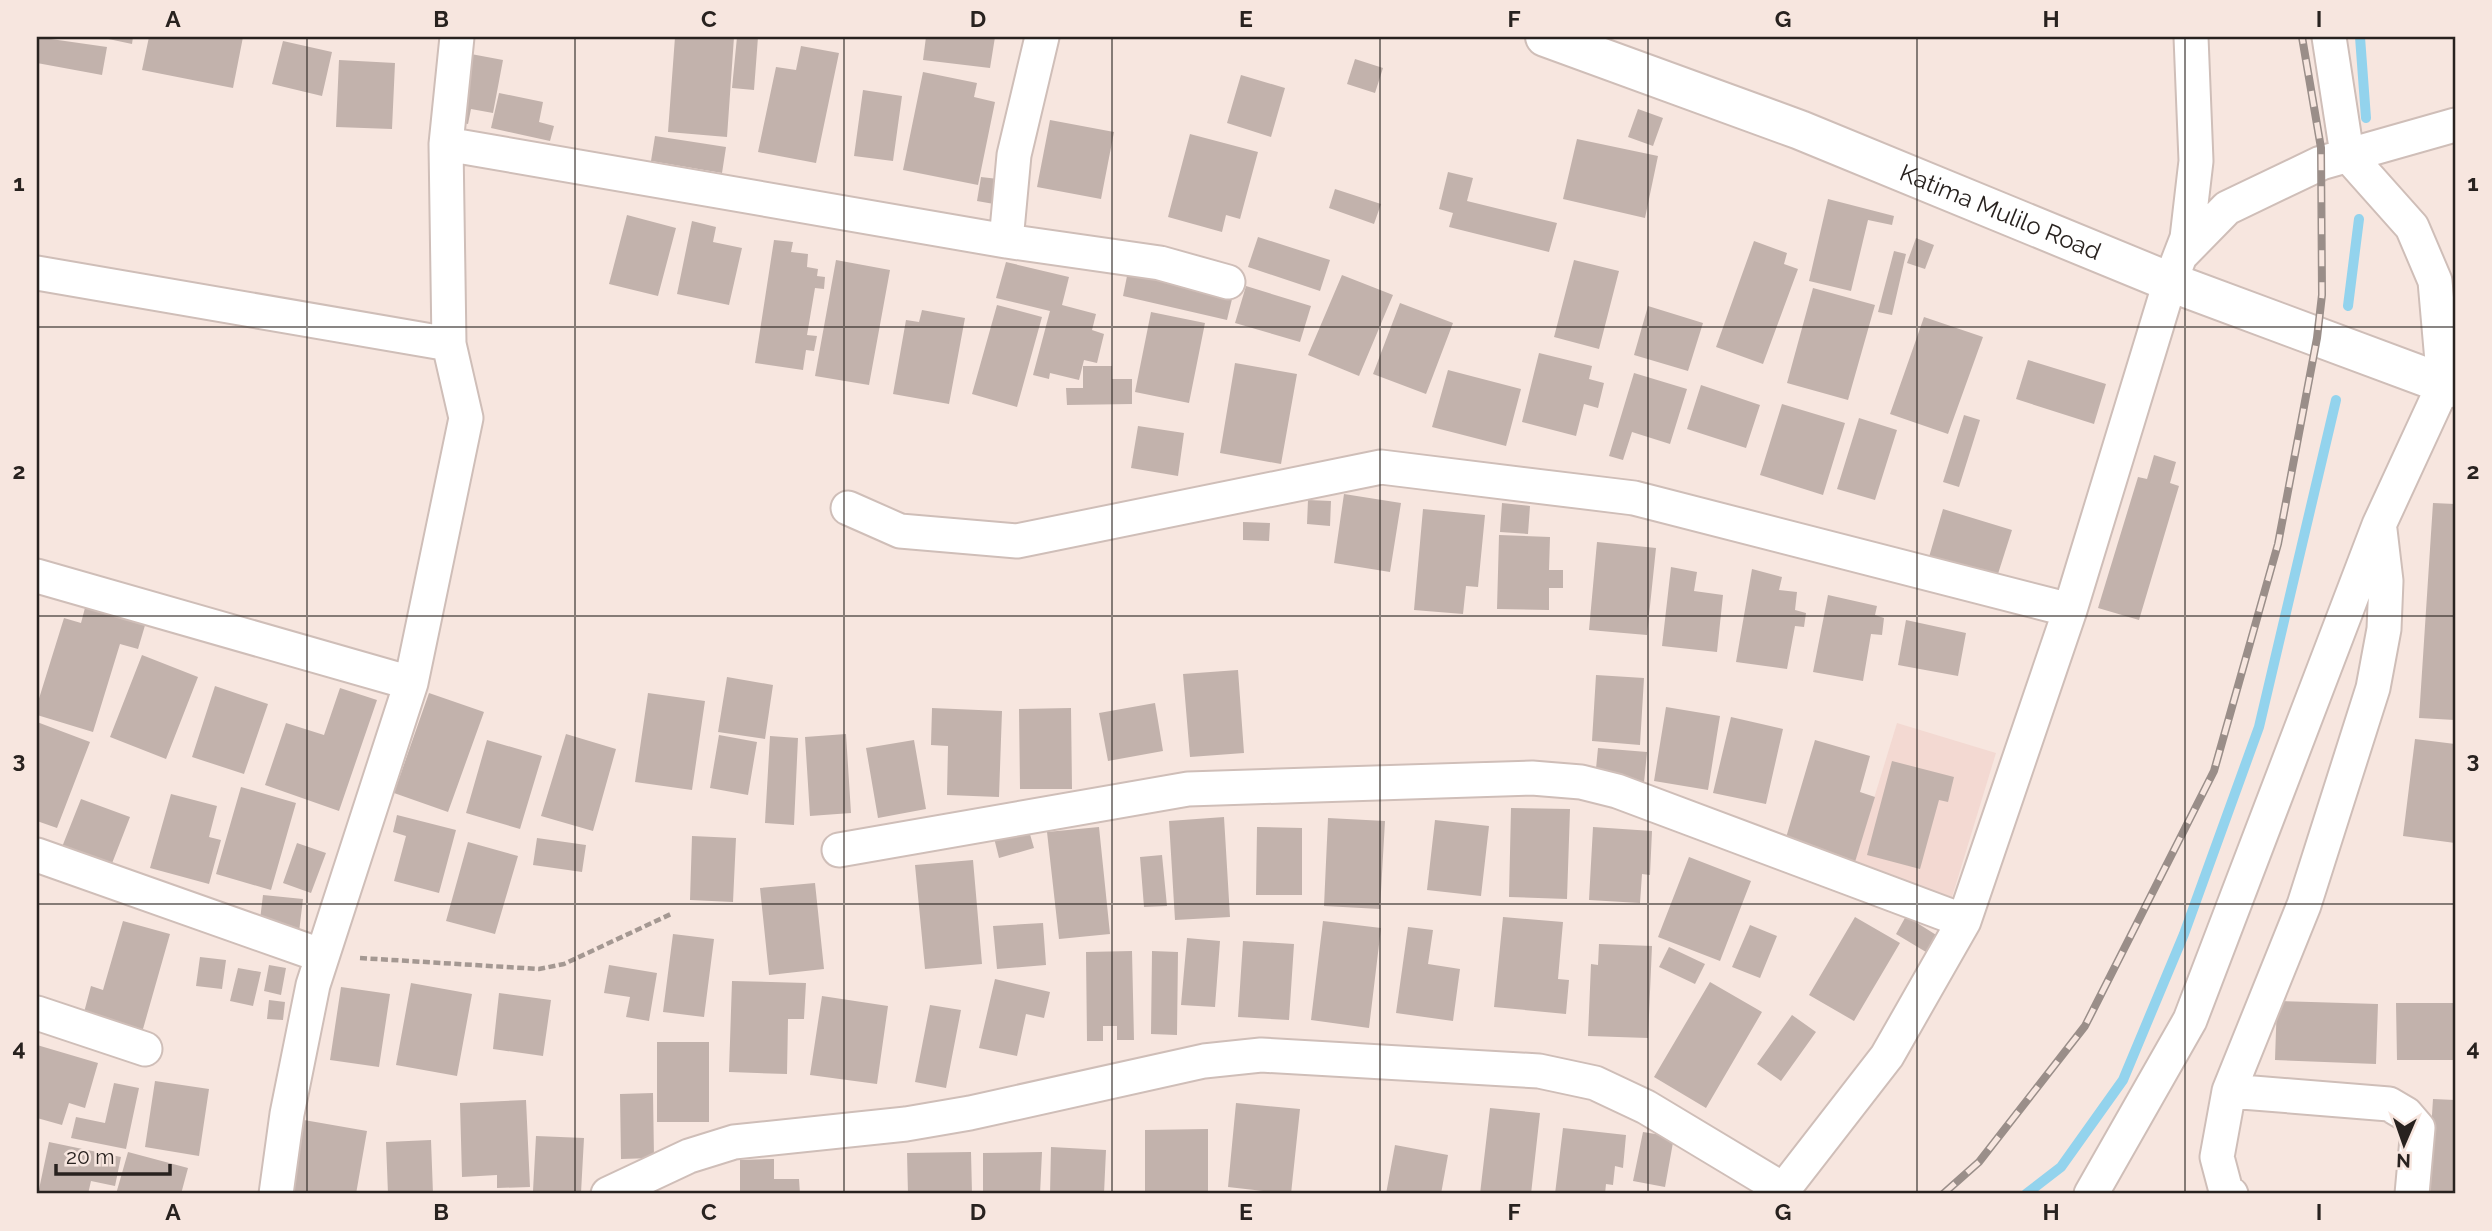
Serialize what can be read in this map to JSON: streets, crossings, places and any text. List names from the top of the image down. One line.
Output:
{"streets":{"main road":["Katima Mulilo Road"]},"scale_bar":"20 m","north":"bottom","grid":{"columns":["A","B","C","D","E","F","G","H","I"],"rows":["1","2","3","4"]}}
